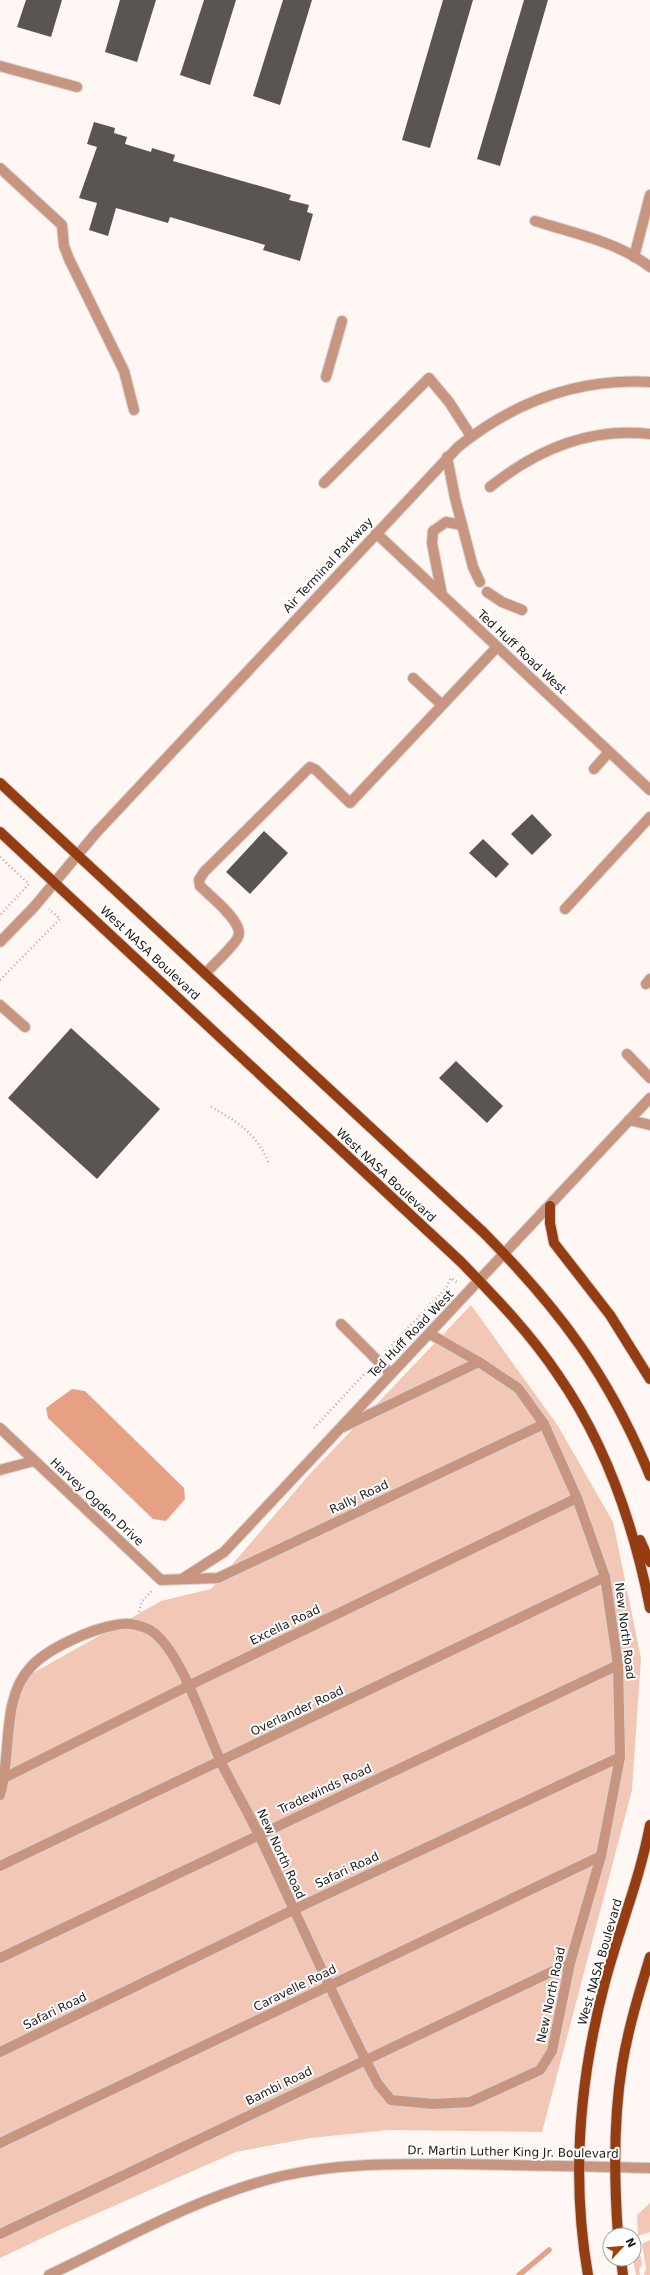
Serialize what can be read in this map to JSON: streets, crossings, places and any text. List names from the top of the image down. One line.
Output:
{"streets":{"main road":["West NASA Boulevard"],"street":["Air Terminal Parkway","Ted Huff Road West","Rally Road","Harvey Ogden Drive","Excella Road","New North Road","Overlander Road","Tradewinds Road","Safari Road","Caravelle Road","Bambi Road","Dr. Martin Luther King Jr. Boulevard"]},"crossings":[["Air Terminal Parkway","Ted Huff Road West"],["Air Terminal Parkway","West NASA Boulevard"],["Ted Huff Road West","West NASA Boulevard"],["Ted Huff Road West","Rally Road"],["Ted Huff Road West","New North Road"],["West NASA Boulevard","Dr. Martin Luther King Jr. Boulevard"],["Rally Road","New North Road"],["Excella Road","New North Road"],["New North Road","Overlander Road"],["New North Road","Tradewinds Road"],["New North Road","Safari Road"],["New North Road","Caravelle Road"],["New North Road","Bambi Road"]],"north":"top right"}
